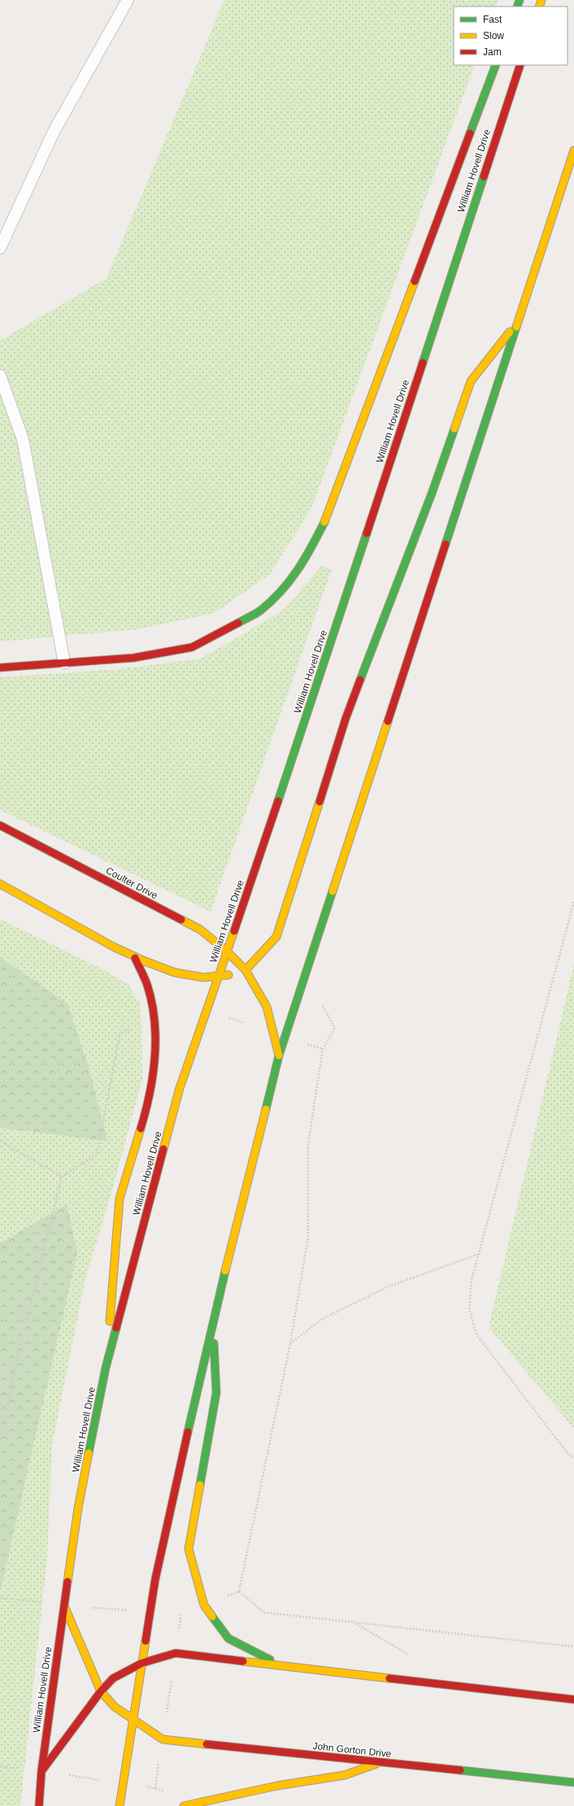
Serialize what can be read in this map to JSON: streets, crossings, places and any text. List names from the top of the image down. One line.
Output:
{"streets":{"main road":["William Hovell Drive","Coulter Drive","John Gorton Drive"]},"crossings":[["William Hovell Drive","Coulter Drive"],["William Hovell Drive","John Gorton Drive"]],"legend":["Fast","Slow","Jam"]}
